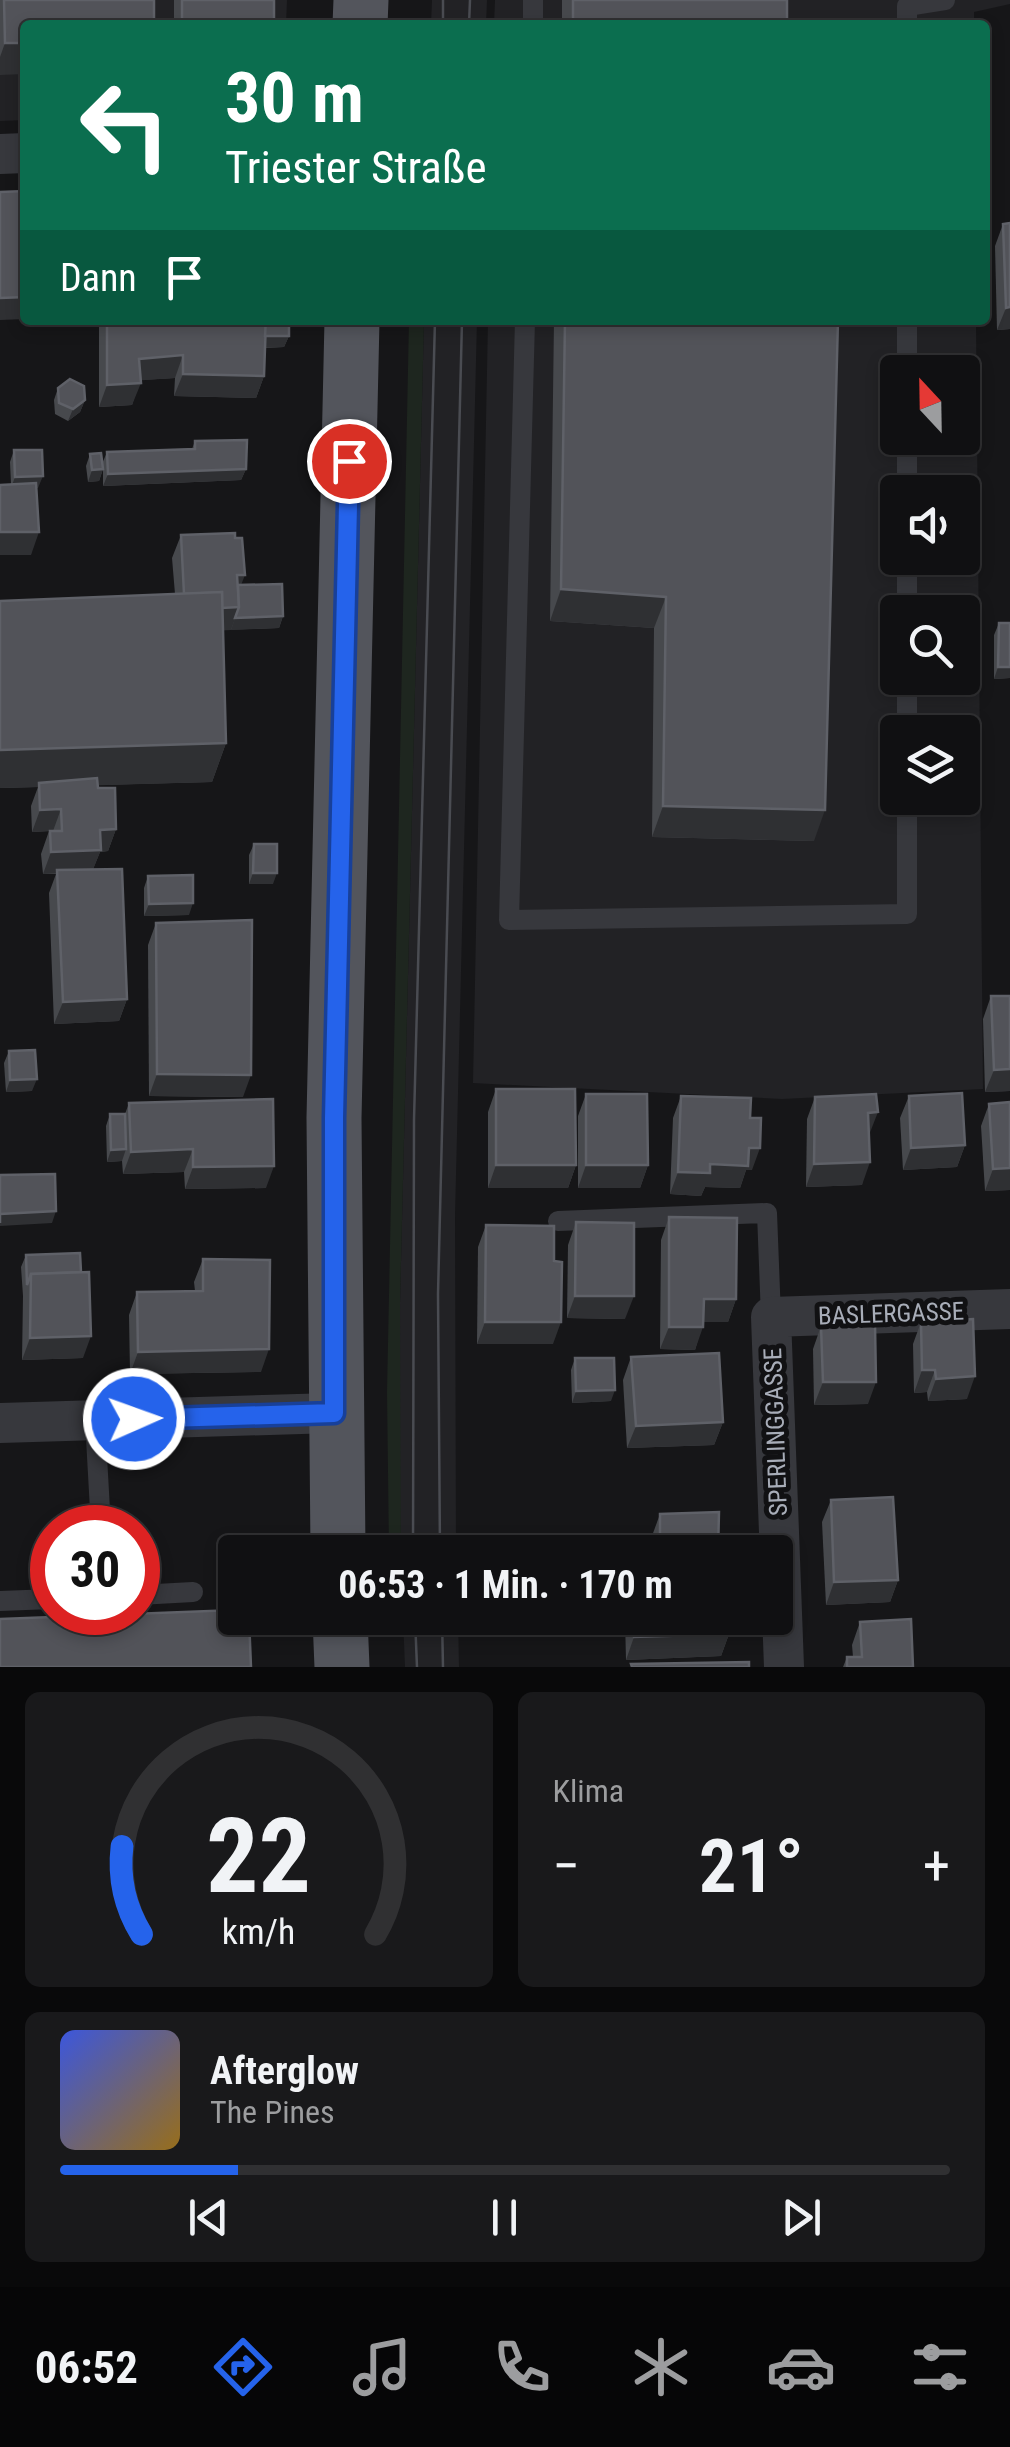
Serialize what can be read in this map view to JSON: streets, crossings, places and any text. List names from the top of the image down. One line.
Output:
{"streets":{"street":["BASLERGASSE","SPERLINGGASSE"]},"crossings":[["BASLERGASSE","SPERLINGGASSE"]],"north":"top","page":{"turn":["30 m","Triester Straße"],"then":"Dann","limit":"30","trip":"06:53 · 1 Min. · 170 m","tile":"Klima","heat":["−","21°","+"],"song":["Afterglow","The Pines"],"tabs":"06:52","gauge":["22","km/h"]}}
